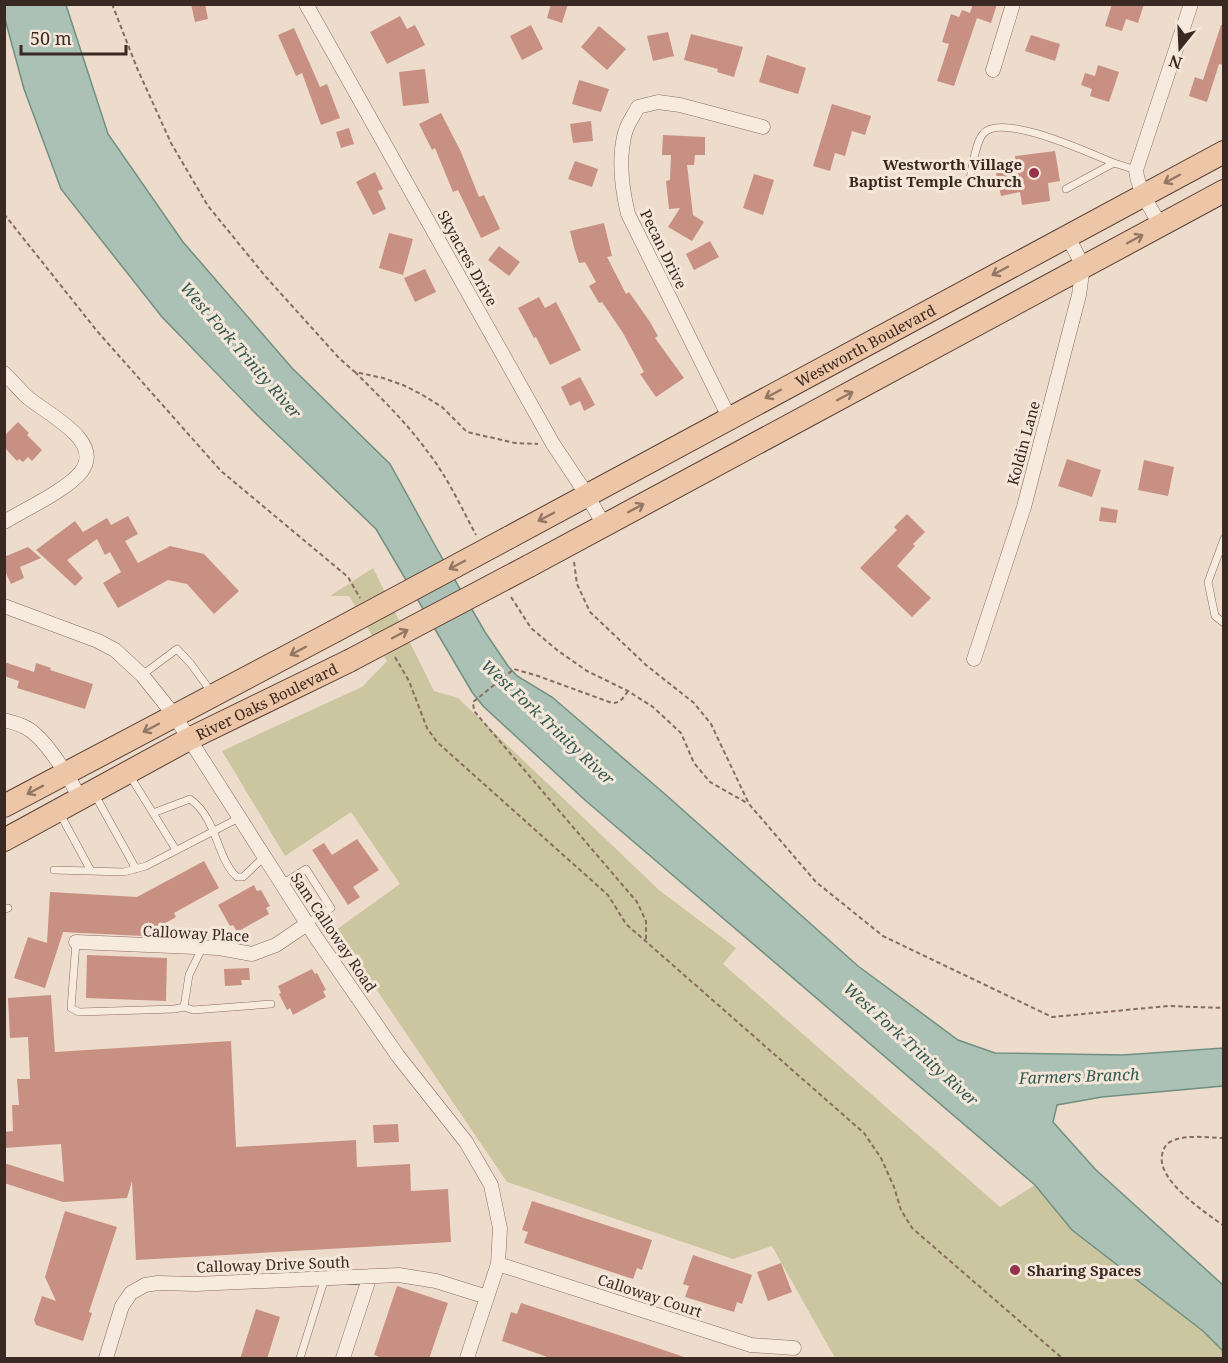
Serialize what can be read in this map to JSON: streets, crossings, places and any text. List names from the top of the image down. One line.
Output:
{"streets":{"main road":["Westworth Boulevard","River Oaks Boulevard"],"street":["Pecan Drive","Skyacres Drive","Koldin Lane","Sam Calloway Road","Calloway Place","Calloway Drive South","Calloway Court"]},"crossings":[["Pecan Drive","Westworth Boulevard"],["Skyacres Drive","Westworth Boulevard"],["Westworth Boulevard","River Oaks Boulevard"],["River Oaks Boulevard","Sam Calloway Road"],["Sam Calloway Road","Calloway Place"],["Sam Calloway Road","Calloway Drive South"],["Sam Calloway Road","Calloway Court"]],"water":["West Fork Trinity River","Farmers Branch"],"places":["Westworth Village Baptist Temple Church","Sharing Spaces"],"scale_bar":"50 m","north":"bottom"}
